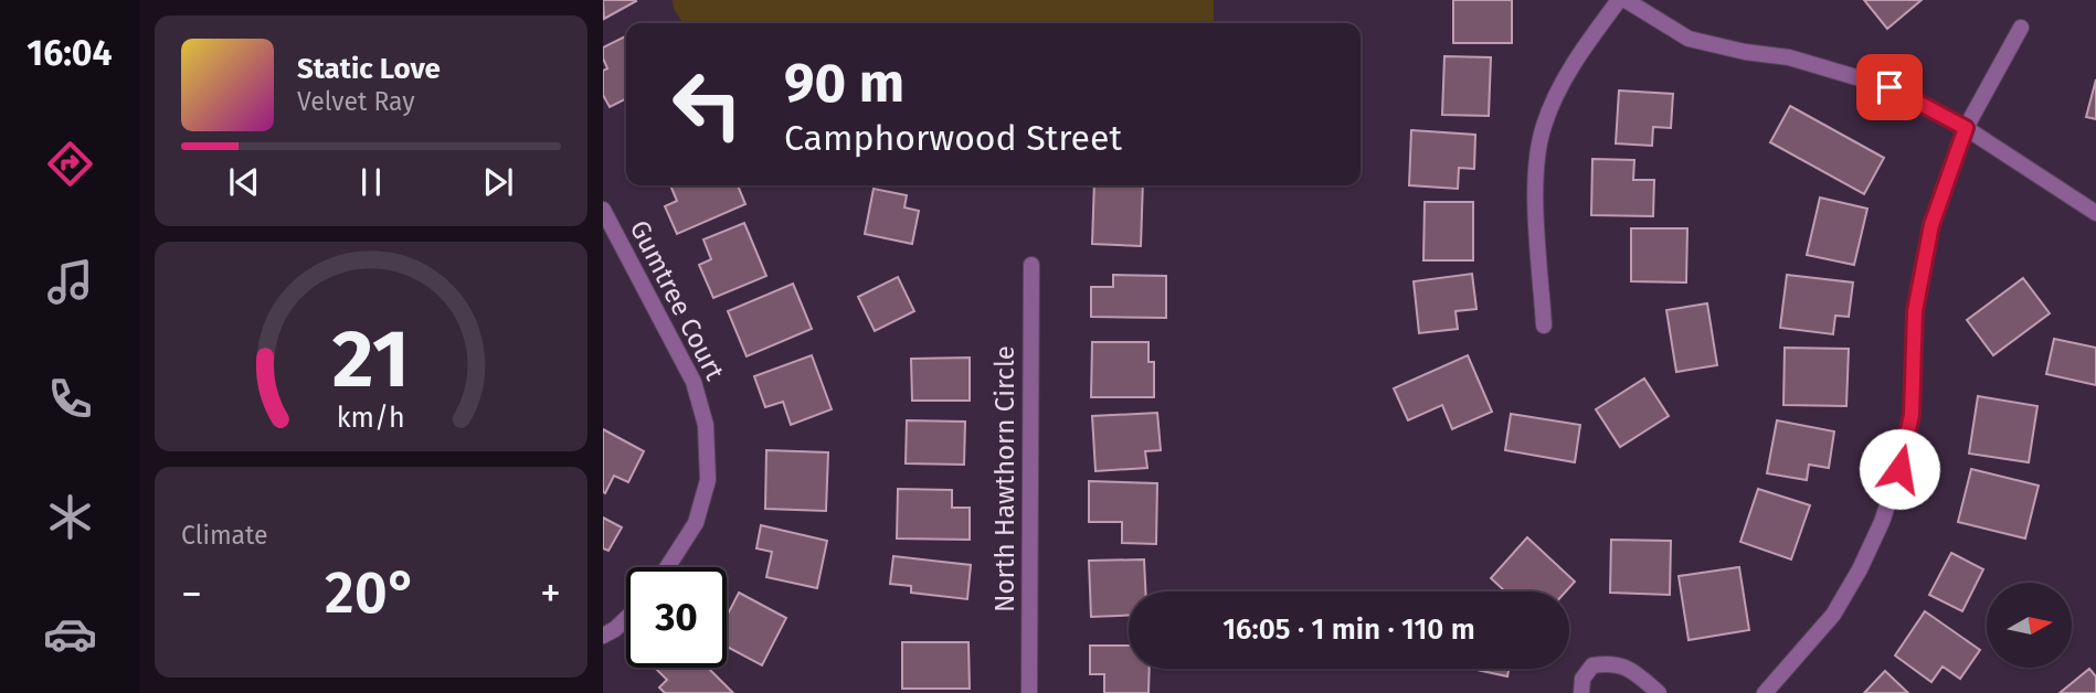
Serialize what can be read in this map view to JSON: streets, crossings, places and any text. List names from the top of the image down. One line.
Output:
{"streets":{"street":["Gumtree Court","North Hawthorn Circle"]},"north":"right","page":{"tabs":"16:04","turn":["90 m","Camphorwood Street"],"song":["Static Love","Velvet Ray"],"tile":"Climate","heat":["−","20°","+"],"limit":"30","trip":"16:05 · 1 min · 110 m","gauge":["21","km/h"]}}
